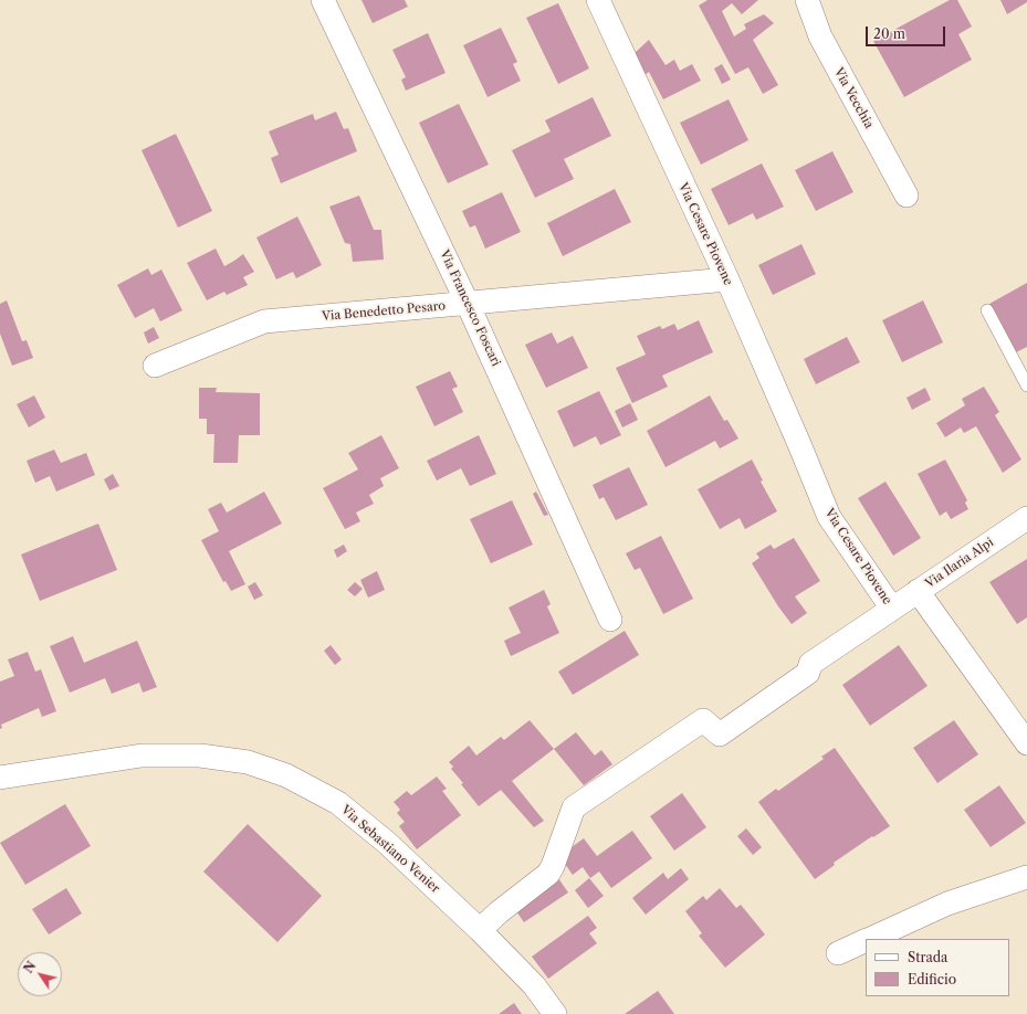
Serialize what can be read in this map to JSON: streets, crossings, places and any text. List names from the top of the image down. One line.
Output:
{"streets":{"street":["Via Vecchia","Via Cesare Piovene","Via Francesco Foscari","Via Benedetto Pesaro","Via Ilaria Alpi","Via Sebastiano Venier"]},"crossings":[["Via Cesare Piovene","Via Benedetto Pesaro"],["Via Cesare Piovene","Via Ilaria Alpi"],["Via Cesare Piovene","Via Sebastiano Venier"],["Via Francesco Foscari","Via Benedetto Pesaro"]],"legend":["Strada","Edificio"],"scale_bar":"20 m","north":"top left"}
